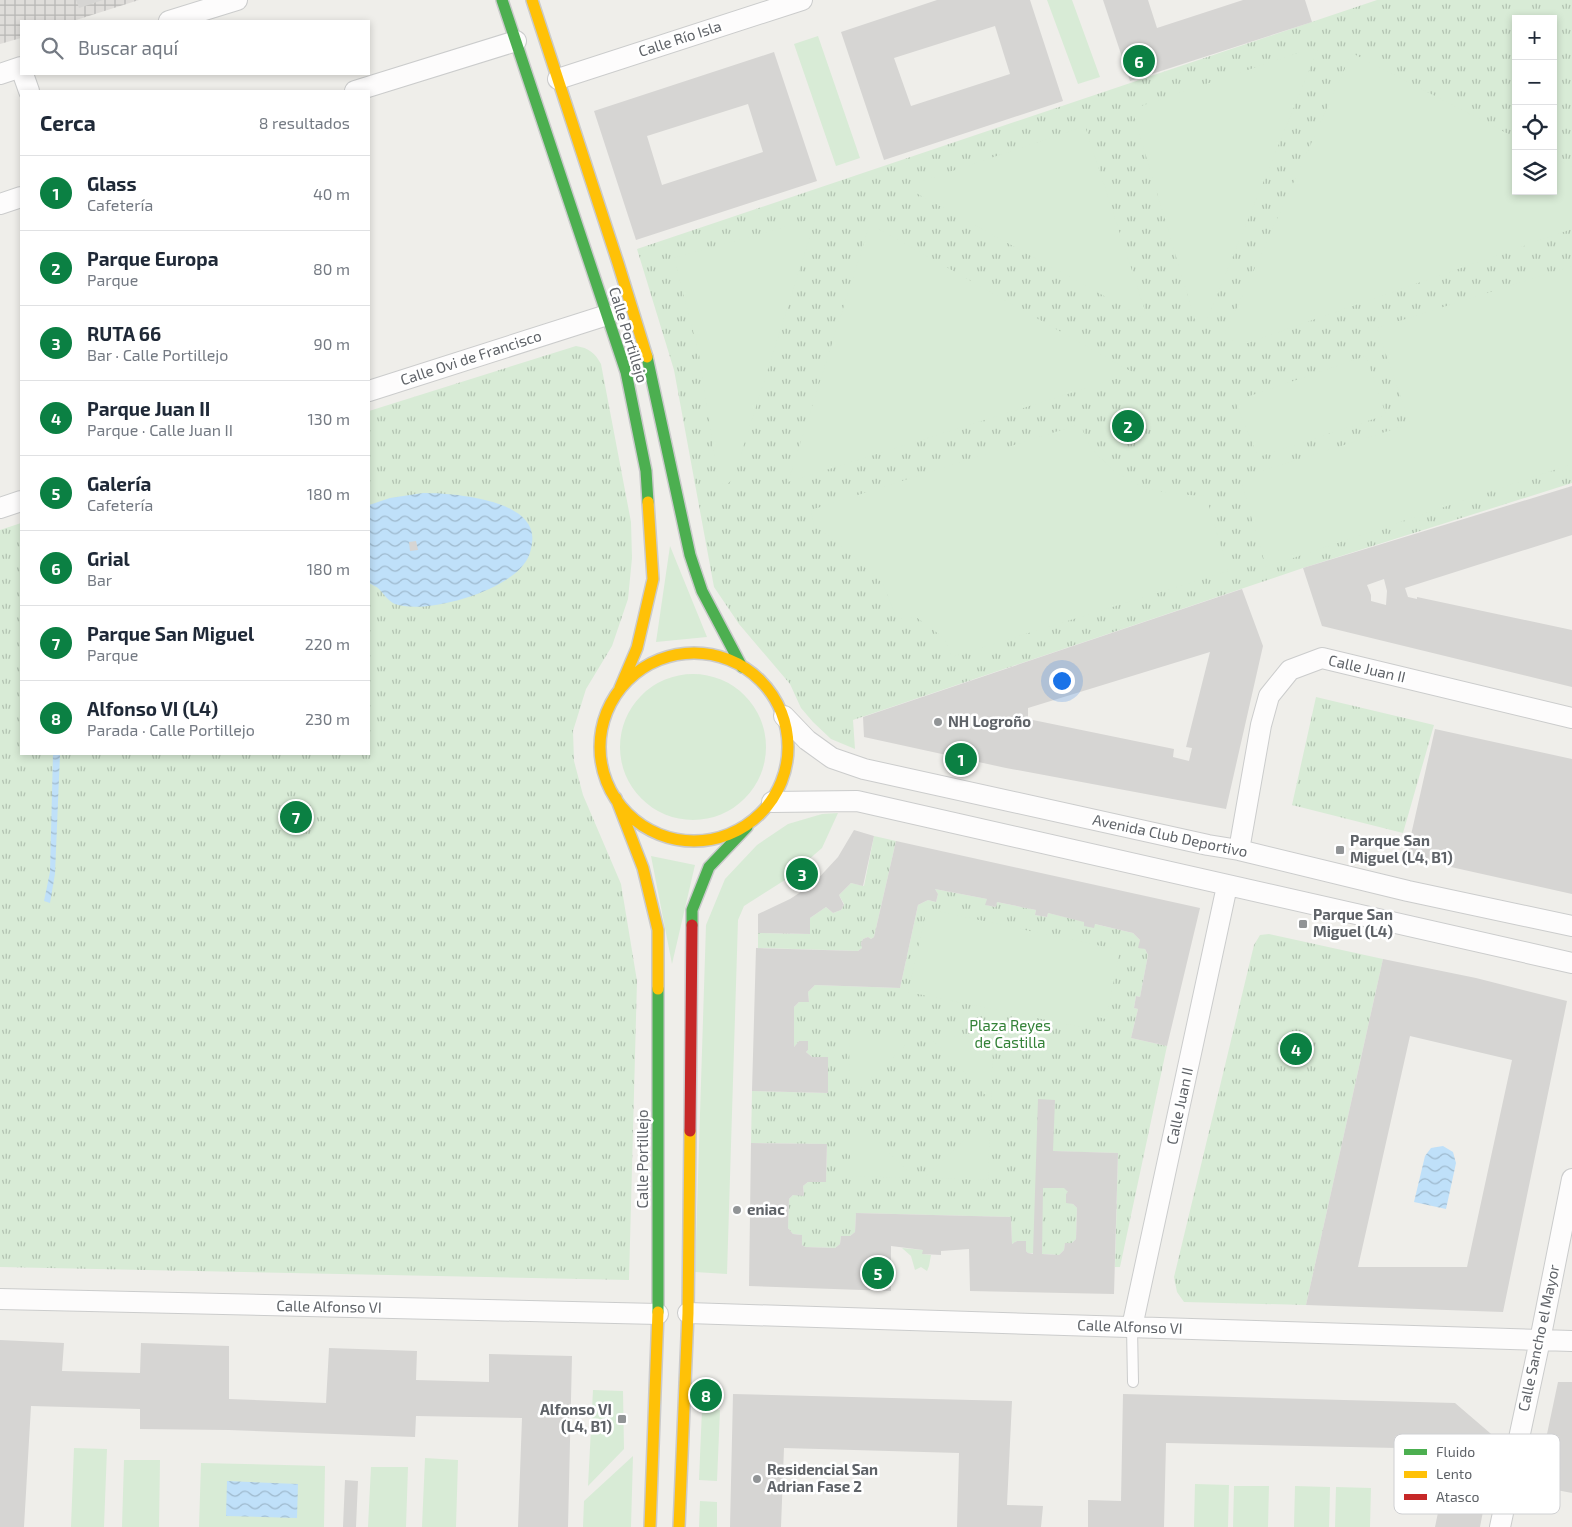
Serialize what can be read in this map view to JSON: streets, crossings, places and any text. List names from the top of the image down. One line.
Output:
{"streets":{"main road":["Calle Portillejo"],"street":["Calle Río Isla","Calle Ovi de Francisco","Calle Juan II","Avenida Club Deportivo","Calle Alfonso VI","Calle Sancho el Mayor"]},"crossings":[["Calle Río Isla","Calle Portillejo"],["Calle Portillejo","Calle Ovi de Francisco"],["Calle Portillejo","Calle Alfonso VI"],["Calle Juan II","Avenida Club Deportivo"],["Calle Juan II","Calle Alfonso VI"],["Calle Alfonso VI","Calle Sancho el Mayor"]],"parks":["Plaza Reyes de Castilla"],"places":{"other":["NH Logroño","eniac","Residencial San Adrian Fase 2"],"transit":["Parque San Miguel (L4, B1)","Parque San Miguel (L4)","Alfonso VI (L4, B1)"]},"legend":["Fluido","Lento","Atasco"],"page":{"map_buttons":["+","−"],"search":"Buscar aquí","pins":["6","2","1","7","3","4","5","8"],"heading":["Cerca","8 resultados"],"list":[{"mark":"1","name":"Glass","note":"Cafetería","value":"40 m"},{"mark":"2","name":"Parque Europa","note":"Parque","value":"80 m"},{"mark":"3","name":"RUTA 66","note":"Bar · Calle Portillejo","value":"90 m"},{"mark":"4","name":"Parque Juan II","note":"Parque · Calle Juan II","value":"130 m"},{"mark":"5","name":"Galería","note":"Cafetería","value":"180 m"},{"mark":"6","name":"Grial","note":"Bar","value":"180 m"},{"mark":"7","name":"Parque San Miguel","note":"Parque","value":"220 m"},{"mark":"8","name":"Alfonso VI (L4)","note":"Parada · Calle Portillejo","value":"230 m"}]}}
